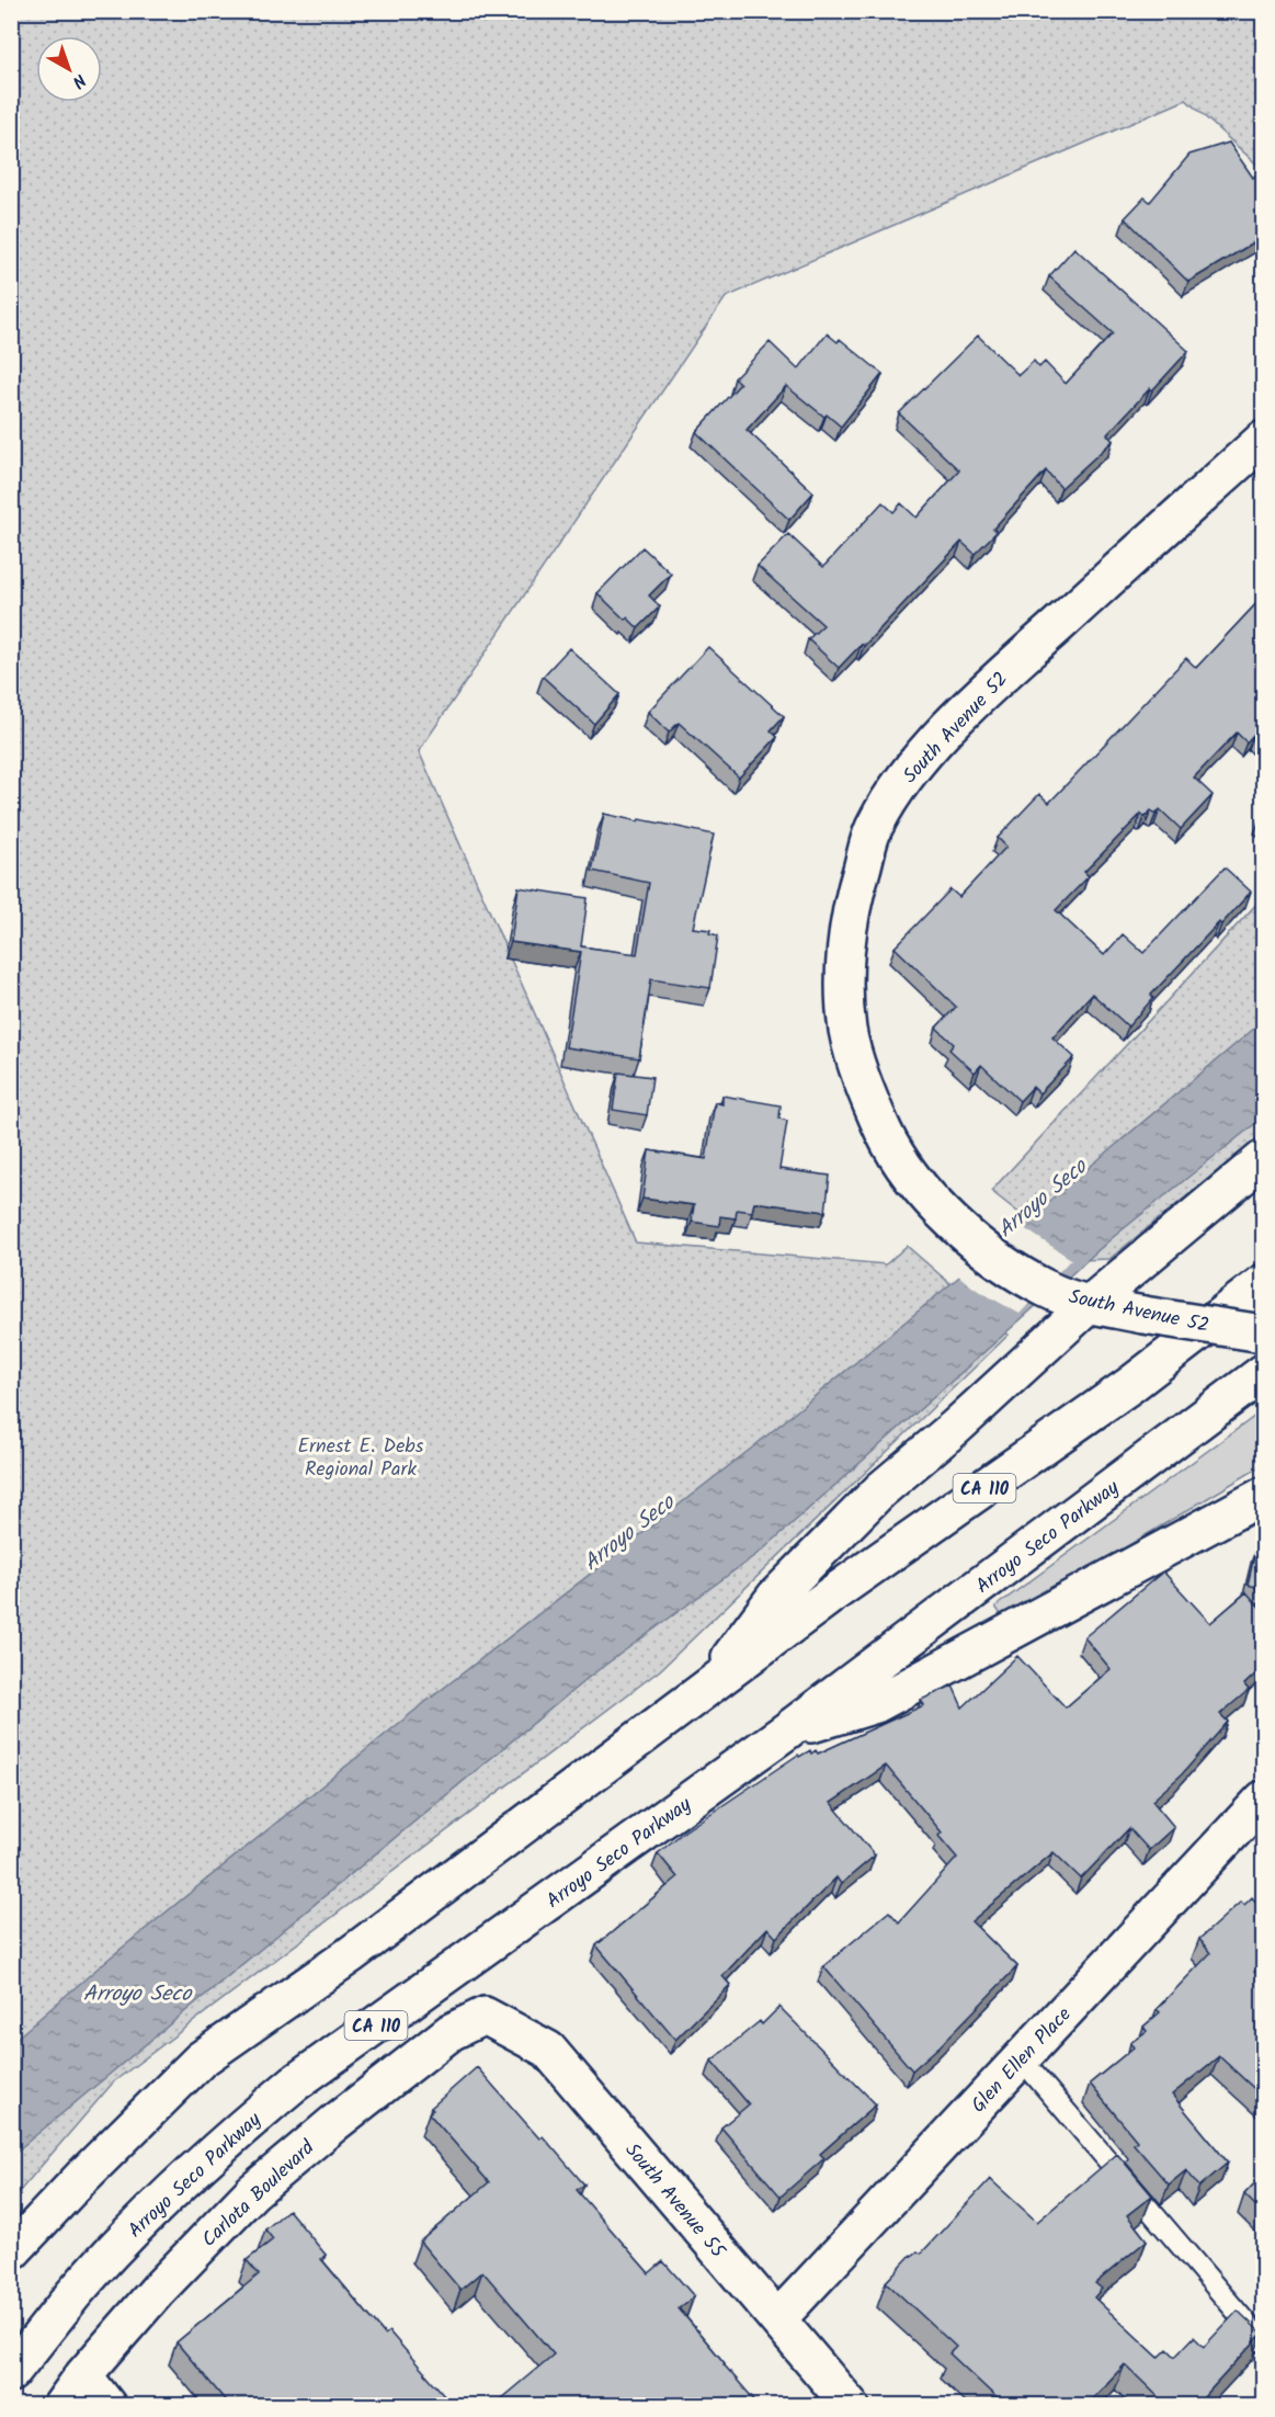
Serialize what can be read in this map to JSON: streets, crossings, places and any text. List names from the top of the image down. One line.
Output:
{"streets":{"main road":["South Avenue 52","CA 110","Arroyo Seco Parkway","Glen Ellen Place","Carlota Boulevard","South Avenue 55"]},"crossings":[["Glen Ellen Place","South Avenue 55"],["Carlota Boulevard","South Avenue 55"]],"water":["Arroyo Seco"],"parks":["Ernest E. Debs Regional Park"],"north":"bottom right"}
